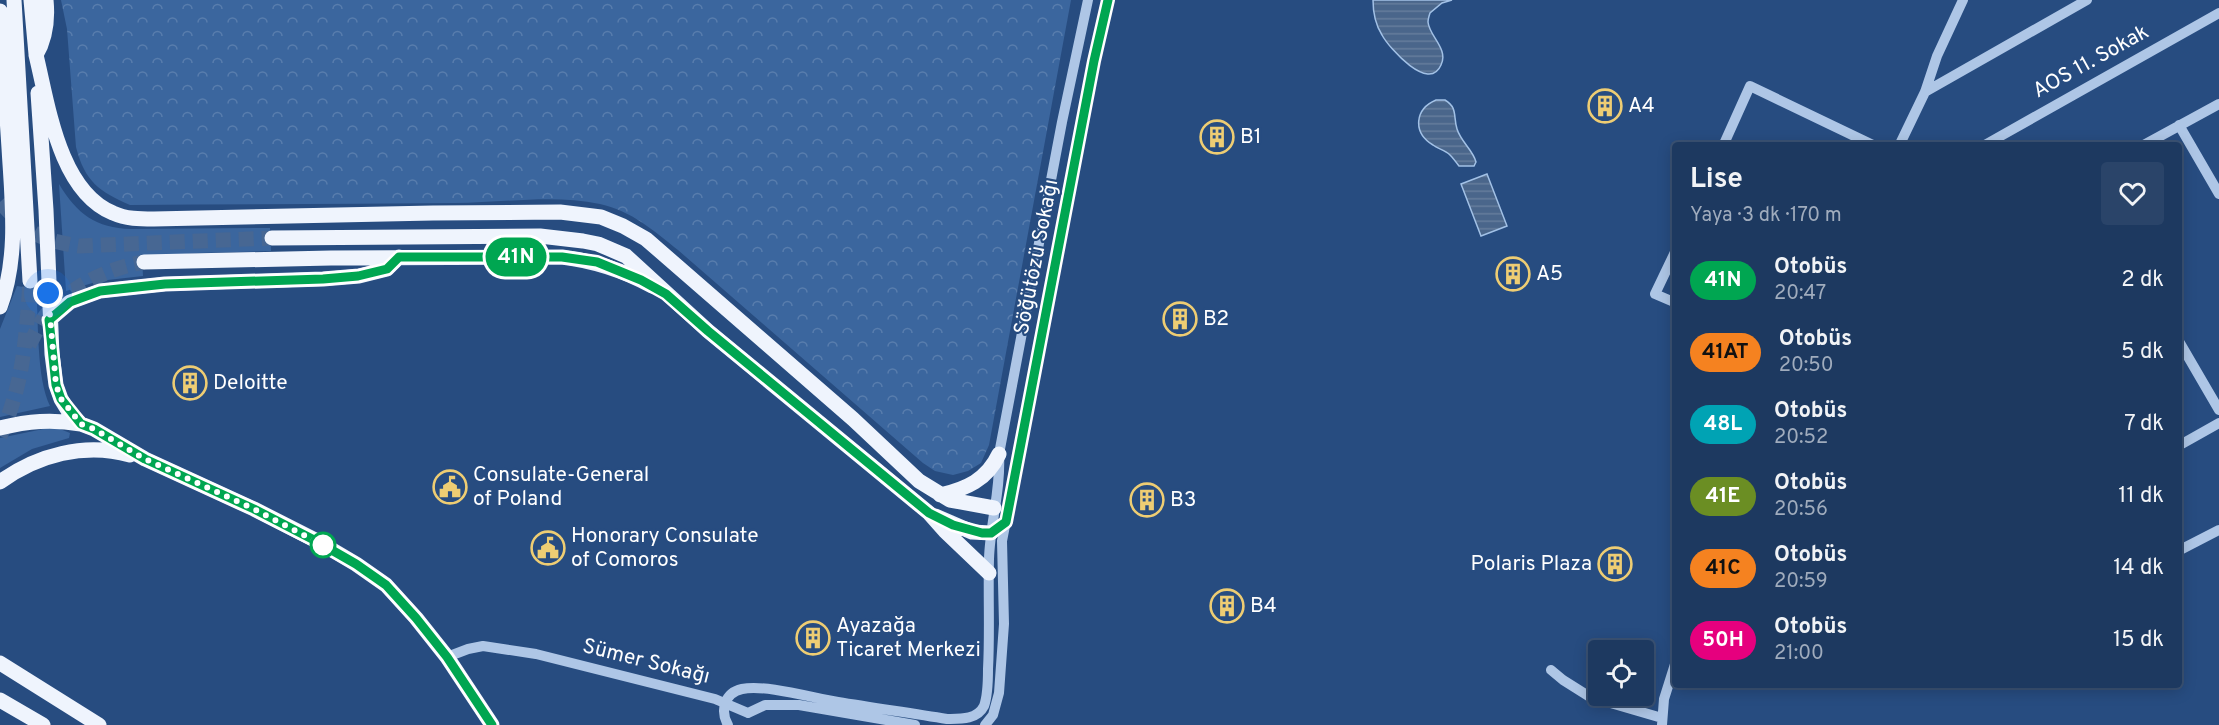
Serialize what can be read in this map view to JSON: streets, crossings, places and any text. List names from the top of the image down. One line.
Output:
{"streets":{"street":["AOS 11. Sokak","Söğütözü Sokağı","Sümer Sokağı"]},"crossings":[["Söğütözü Sokağı","Sümer Sokağı"]],"places":{"building":["A4","B1","A5","B2","Deloitte","B3","Polaris Plaza","B4","Ayazağa Ticaret Merkezi"],"public building":["Consulate-General of Poland","Honorary Consulate of Comoros"]},"lines":["bus line 41N"],"page":{"on_map":"41N","heading":["Lise","Yaya · 3 dk · 170 m"],"list":[{"mark":"41N","name":"Otobüs","note":"20:47","value":"2 dk"},{"mark":"41AT","name":"Otobüs","note":"20:50","value":"5 dk"},{"mark":"48L","name":"Otobüs","note":"20:52","value":"7 dk"},{"mark":"41E","name":"Otobüs","note":"20:56","value":"11 dk"},{"mark":"41C","name":"Otobüs","note":"20:59","value":"14 dk"},{"mark":"50H","name":"Otobüs","note":"21:00","value":"15 dk"}]}}
